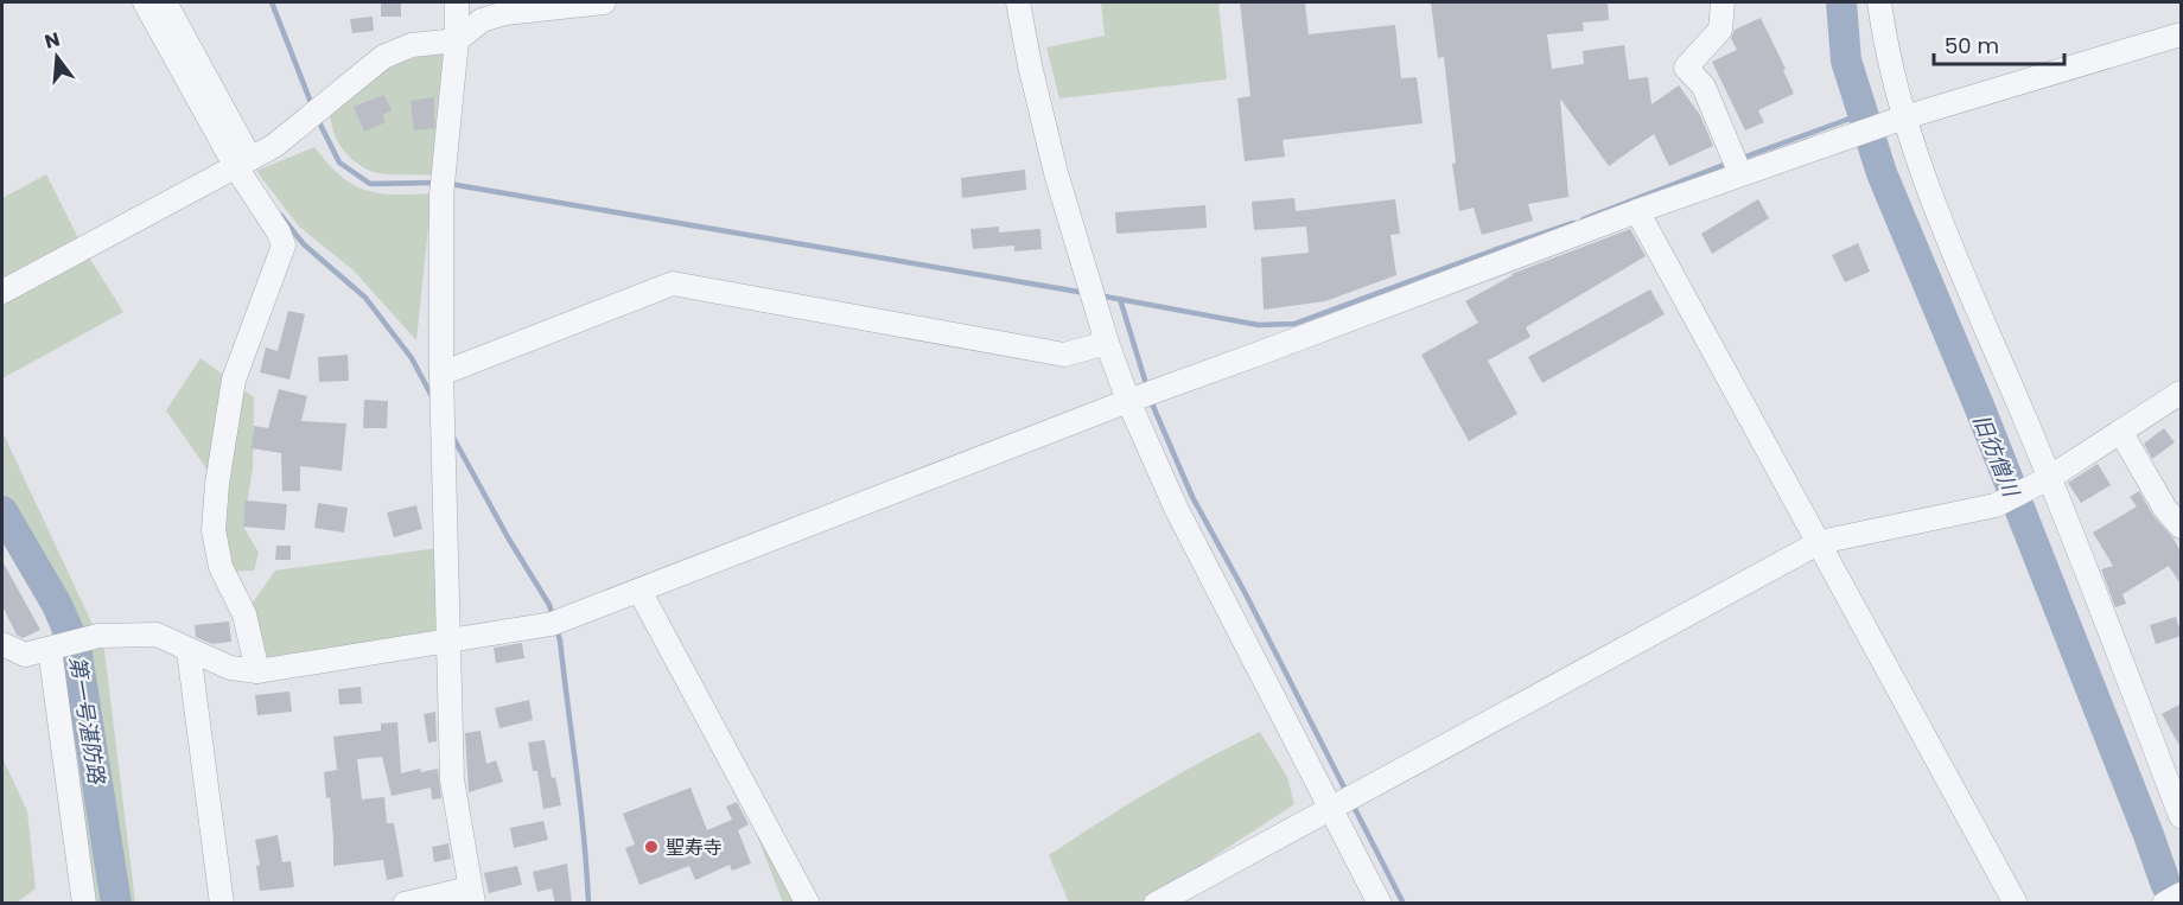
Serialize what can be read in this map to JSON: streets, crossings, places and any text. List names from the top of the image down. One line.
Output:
{"water":["旧彷僧川","第一号湛防路"],"places":["聖寿寺"],"scale_bar":"50 m","north":"top"}
